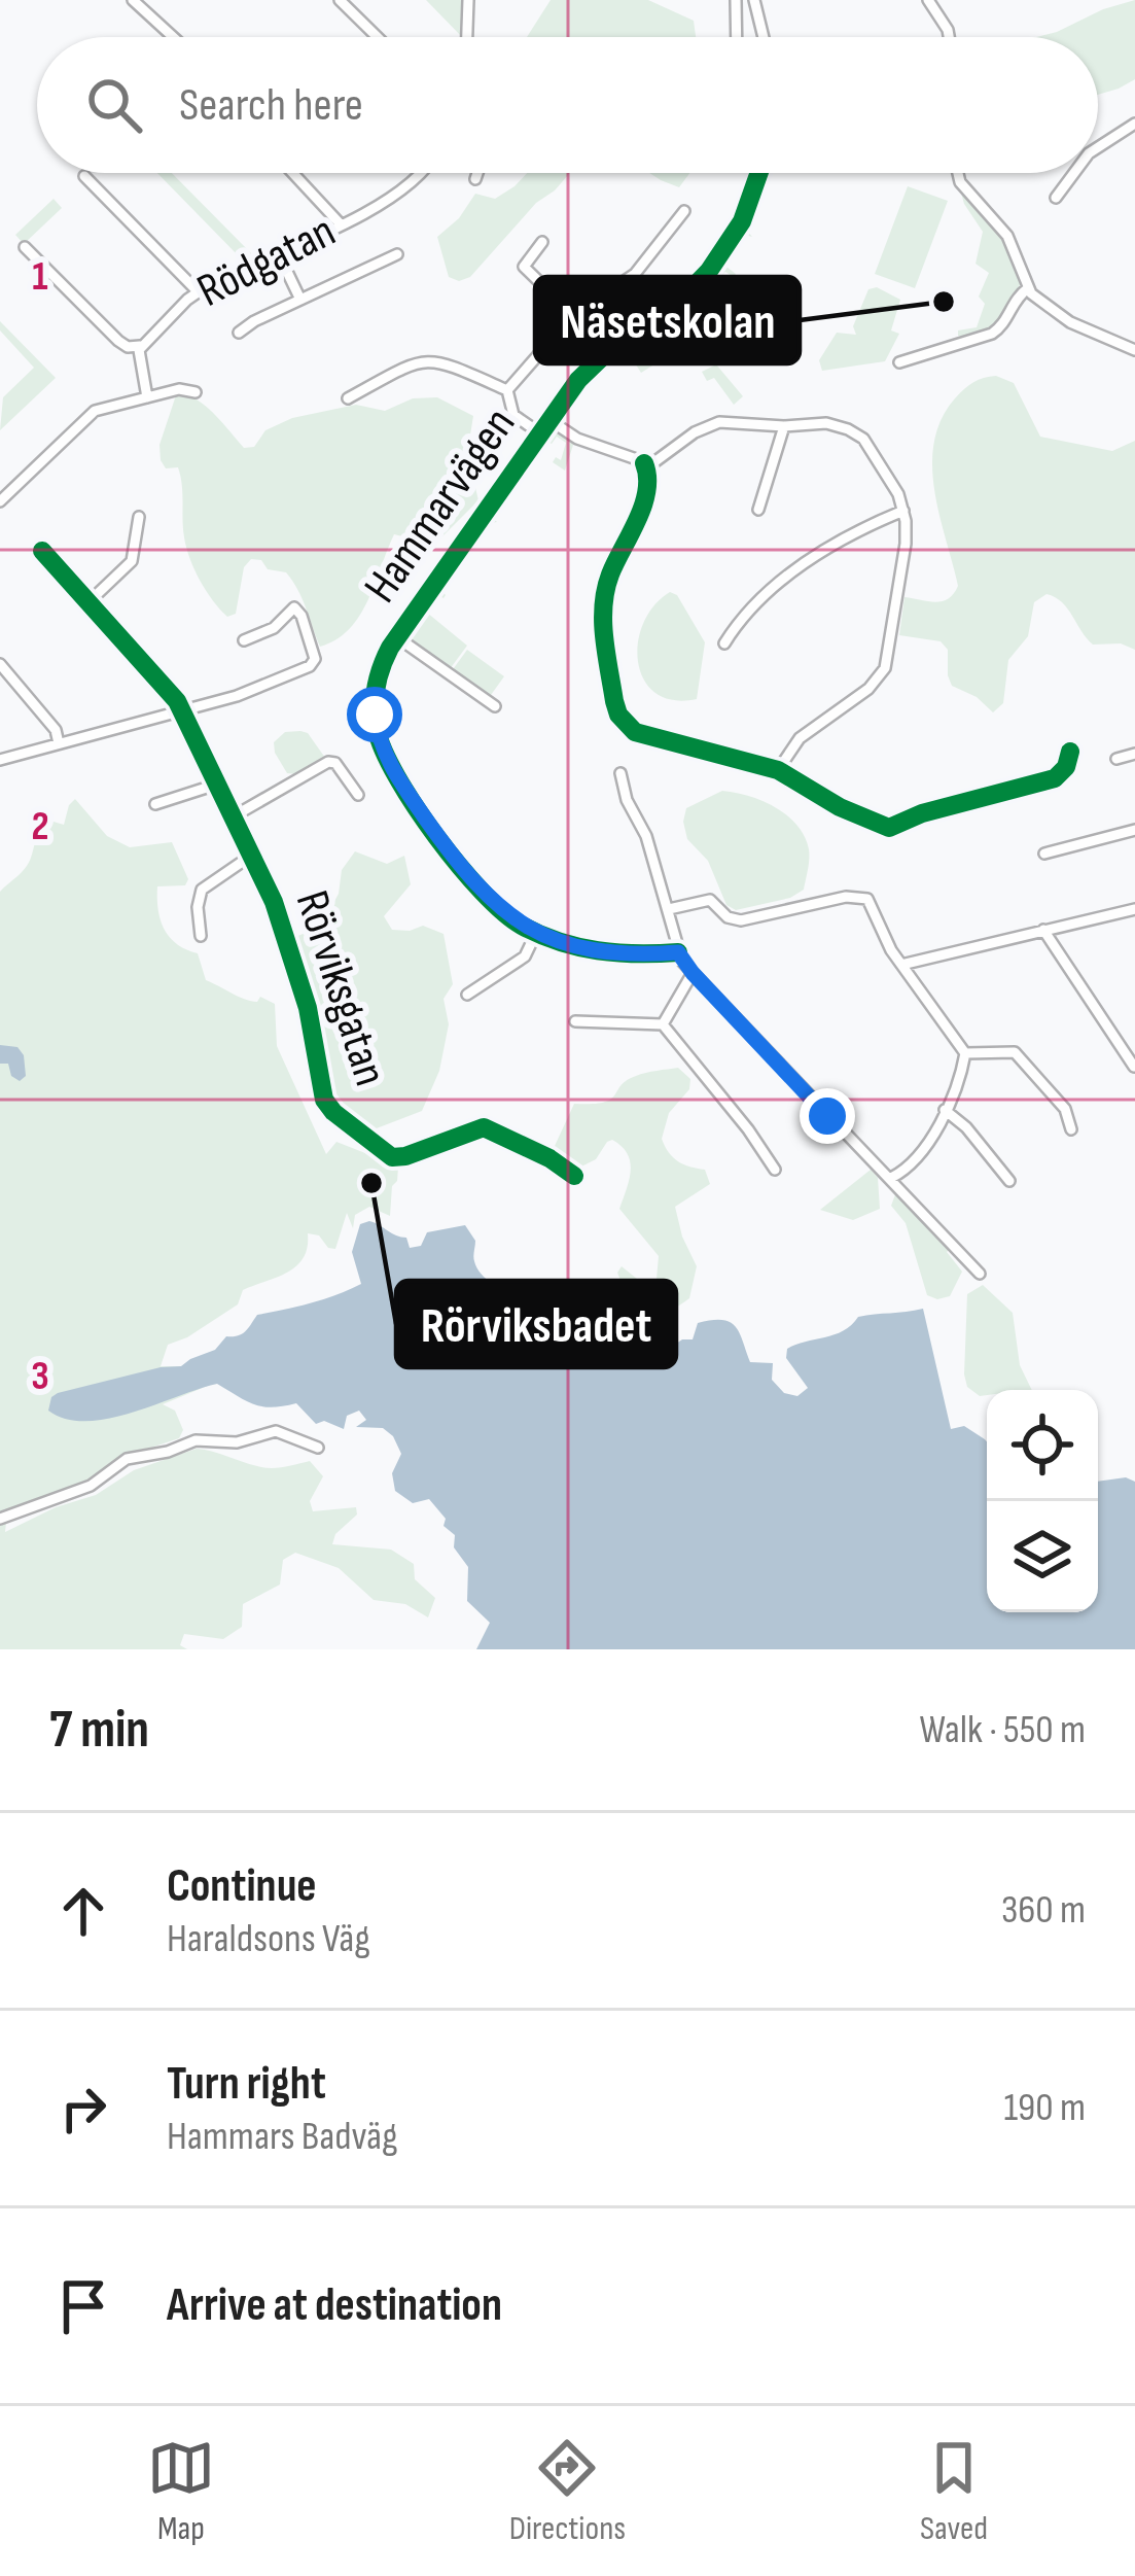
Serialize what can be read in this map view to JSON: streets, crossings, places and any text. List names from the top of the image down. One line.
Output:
{"streets":{"street":["Rödgatan","Hammarvägen","Rörviksgatan"]},"places":["Näsetskolan","Rörviksbadet"],"page":{"search":"Search here","heading":["7 min","Walk · 550 m"],"list":[["Continue","Haraldsons Väg","360 m"],["Turn right","Hammars Badväg","190 m"],"Arrive at destination"],"nav":["Map","Directions","Saved"]},"grid":{"rows":["1","2","3"]}}
